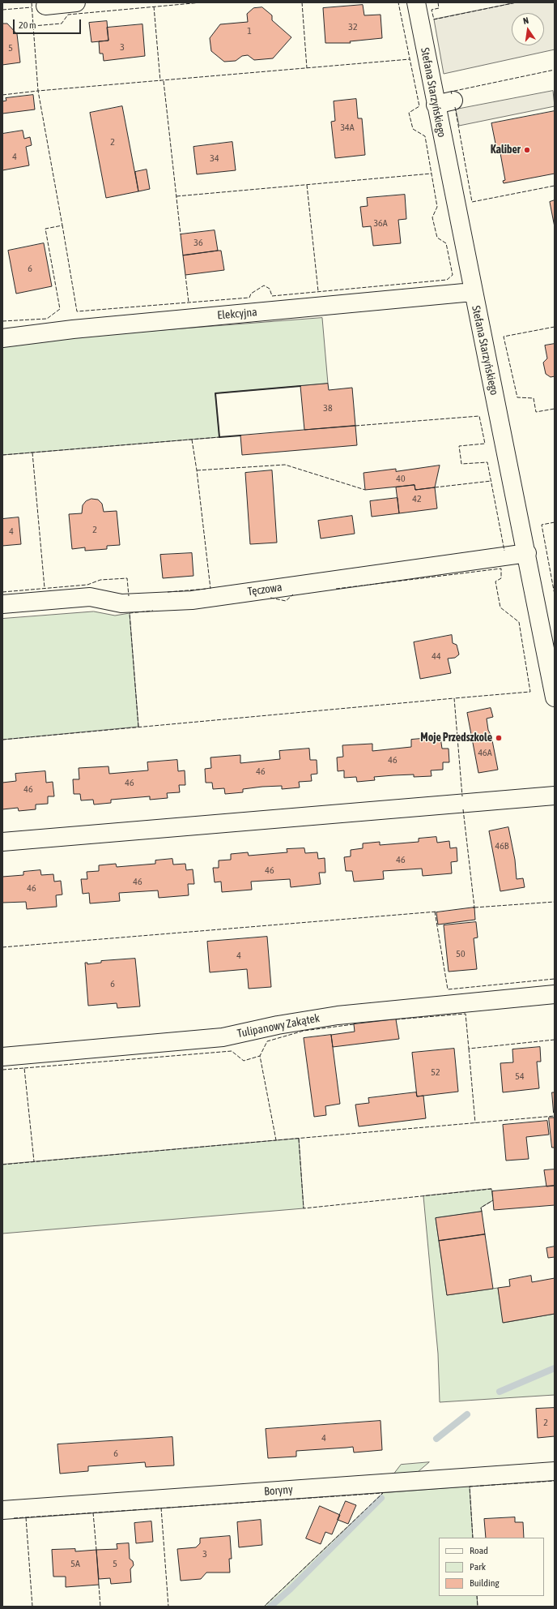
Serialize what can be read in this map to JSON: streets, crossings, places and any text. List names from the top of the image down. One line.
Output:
{"streets":{"street":["Stefana Starzyńskiego","Elekcyjna","Tęczowa","Tulipanowy Zakątek","Boryny"]},"crossings":[["Stefana Starzyńskiego","Elekcyjna"],["Stefana Starzyńskiego","Tęczowa"]],"places":["Kaliber","Moje Przedszkole"],"house_numbers":["32","1","3","5","34A","2","4","34","36A","36","6","38","40","42","2","4","44","46A","46","46","46","46","46B","46","46","46","46","50","4","6","52","54","2","4","6","3","5A","5"],"legend":["Road","Park","Building"],"scale_bar":"20 m","north":"top"}
